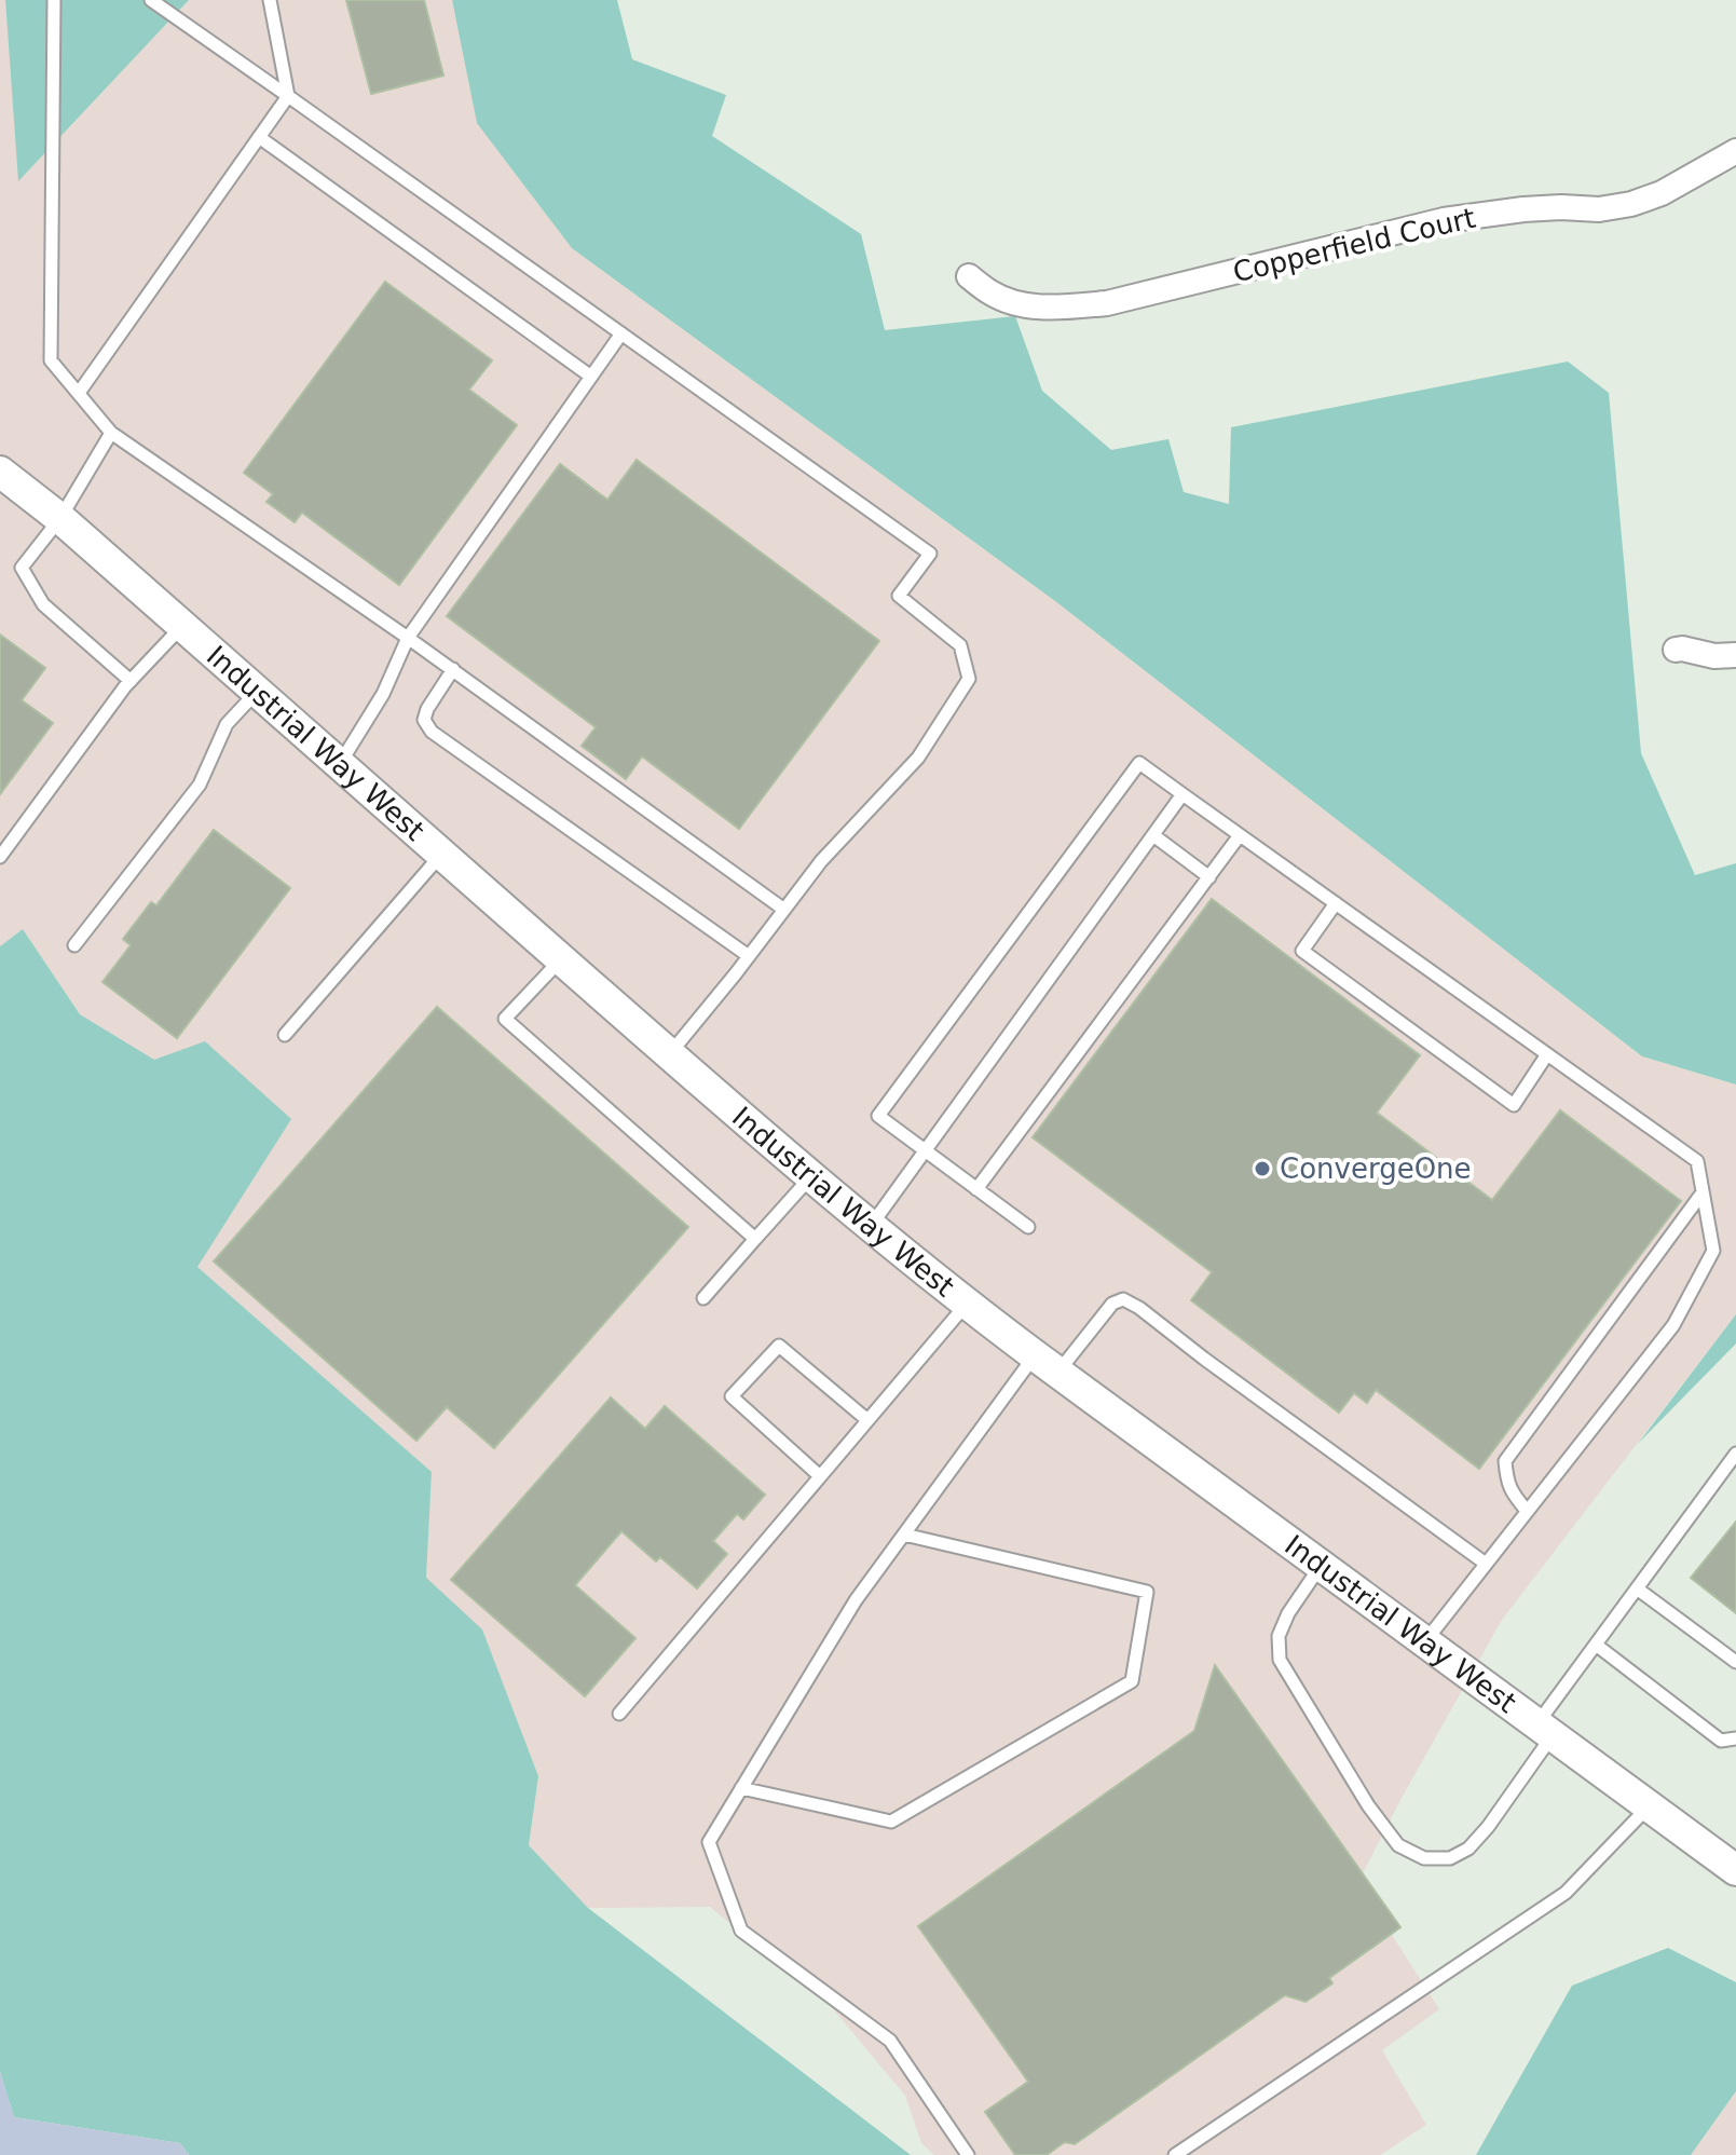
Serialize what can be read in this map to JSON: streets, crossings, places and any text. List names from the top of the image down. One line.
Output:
{"streets":{"street":["Copperfield Court","Industrial Way West"]},"places":["ConvergeOne"]}
